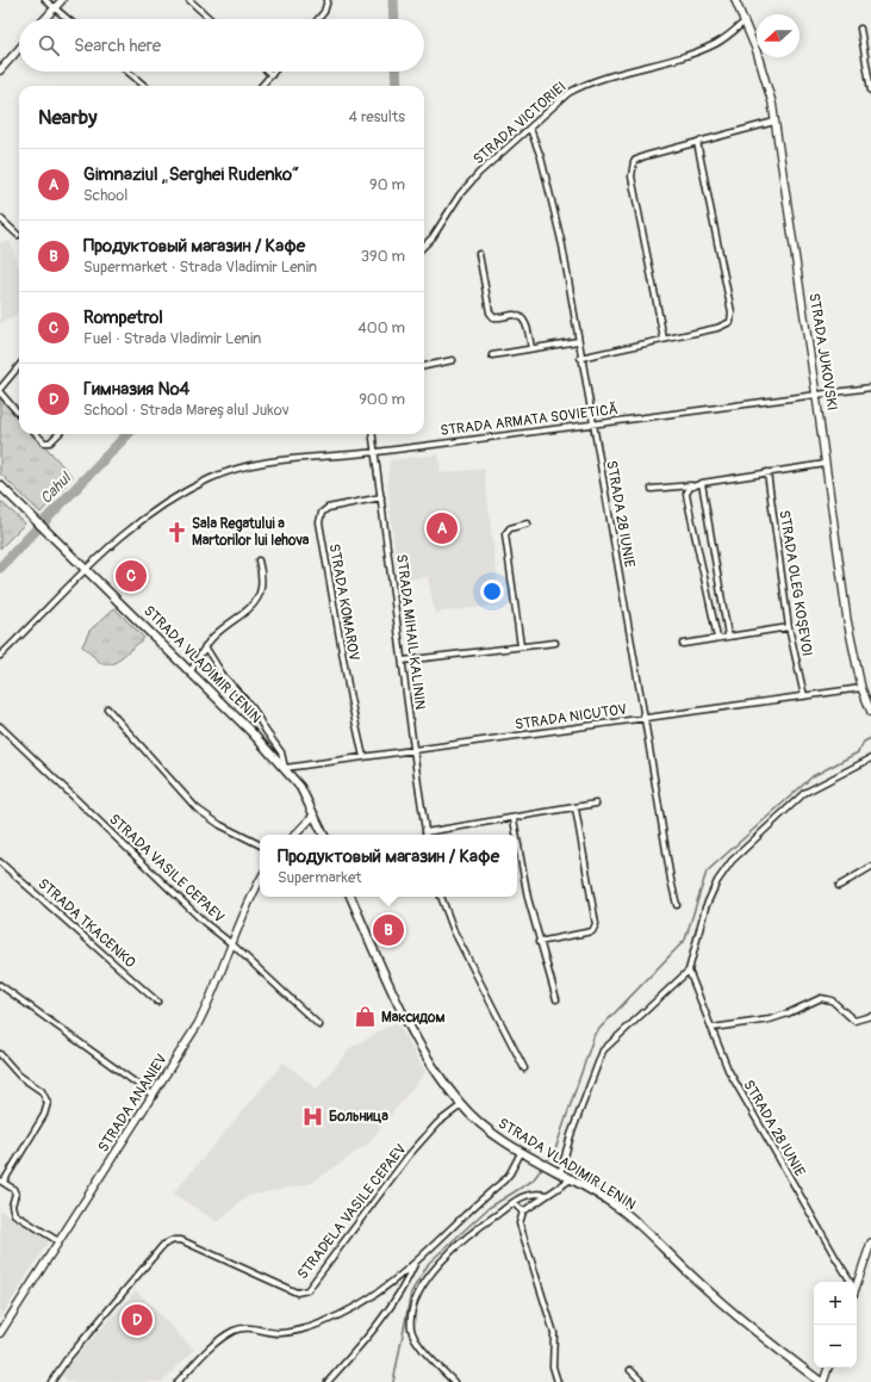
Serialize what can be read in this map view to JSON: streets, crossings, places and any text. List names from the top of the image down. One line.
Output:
{"streets":{"main road":["STRADA JUKOVSKI","STRADA VLADIMIR LENIN","STRADA ANANIEV"],"street":["STRADA VICTORIEI","STRADA ARMATA SOVIETICĂ","STRADA 28 IUNIE","STRADA OLEG KOŞEVOI","STRADA KOMAROV","STRADA MIHAIL KALININ","STRADA NICUTOV","STRADA VASILE CEPAEV","STRADA TKACENKO","STRADELA VASILE CEPAEV"]},"crossings":[["STRADA VICTORIEI","STRADA JUKOVSKI"],["STRADA VICTORIEI","STRADA 28 IUNIE"],["STRADA JUKOVSKI","STRADA ARMATA SOVIETICĂ"],["STRADA JUKOVSKI","STRADA NICUTOV"],["STRADA ARMATA SOVIETICĂ","STRADA 28 IUNIE"],["STRADA ARMATA SOVIETICĂ","STRADA MIHAIL KALININ"],["STRADA ARMATA SOVIETICĂ","STRADA VLADIMIR LENIN"],["STRADA 28 IUNIE","STRADA NICUTOV"],["STRADA OLEG KOŞEVOI","STRADA NICUTOV"],["STRADA KOMAROV","STRADA MIHAIL KALININ"],["STRADA KOMAROV","STRADA NICUTOV"],["STRADA MIHAIL KALININ","STRADA NICUTOV"],["STRADA VLADIMIR LENIN","STRADA NICUTOV"],["STRADA VLADIMIR LENIN","STRADELA VASILE CEPAEV"],["STRADA VASILE CEPAEV","STRADA ANANIEV"]],"water":["Cahul"],"places":{"church":["Sala Regatului a Martorilor lui Iehova"],"shop":["Максидом"],"hospital":["Больница"]},"north":"left","page":{"search":"Search here","heading":["Nearby","4 results"],"list":[{"mark":"A","name":"Gimnaziul „Serghei Rudenko“","note":"School","value":"90 m"},{"mark":"B","name":"Продуктовый магазин / Кафе","note":"Supermarket · Strada Vladimir Lenin","value":"390 m"},{"mark":"C","name":"Rompetrol","note":"Fuel · Strada Vladimir Lenin","value":"400 m"},{"mark":"D","name":"Гимназия №4","note":"School · Strada Mareșalul Jukov","value":"900 m"}],"pins":["A","C","B","D"],"popup":["Продуктовый магазин / Кафе","Supermarket"],"map_buttons":["+","−"]}}
